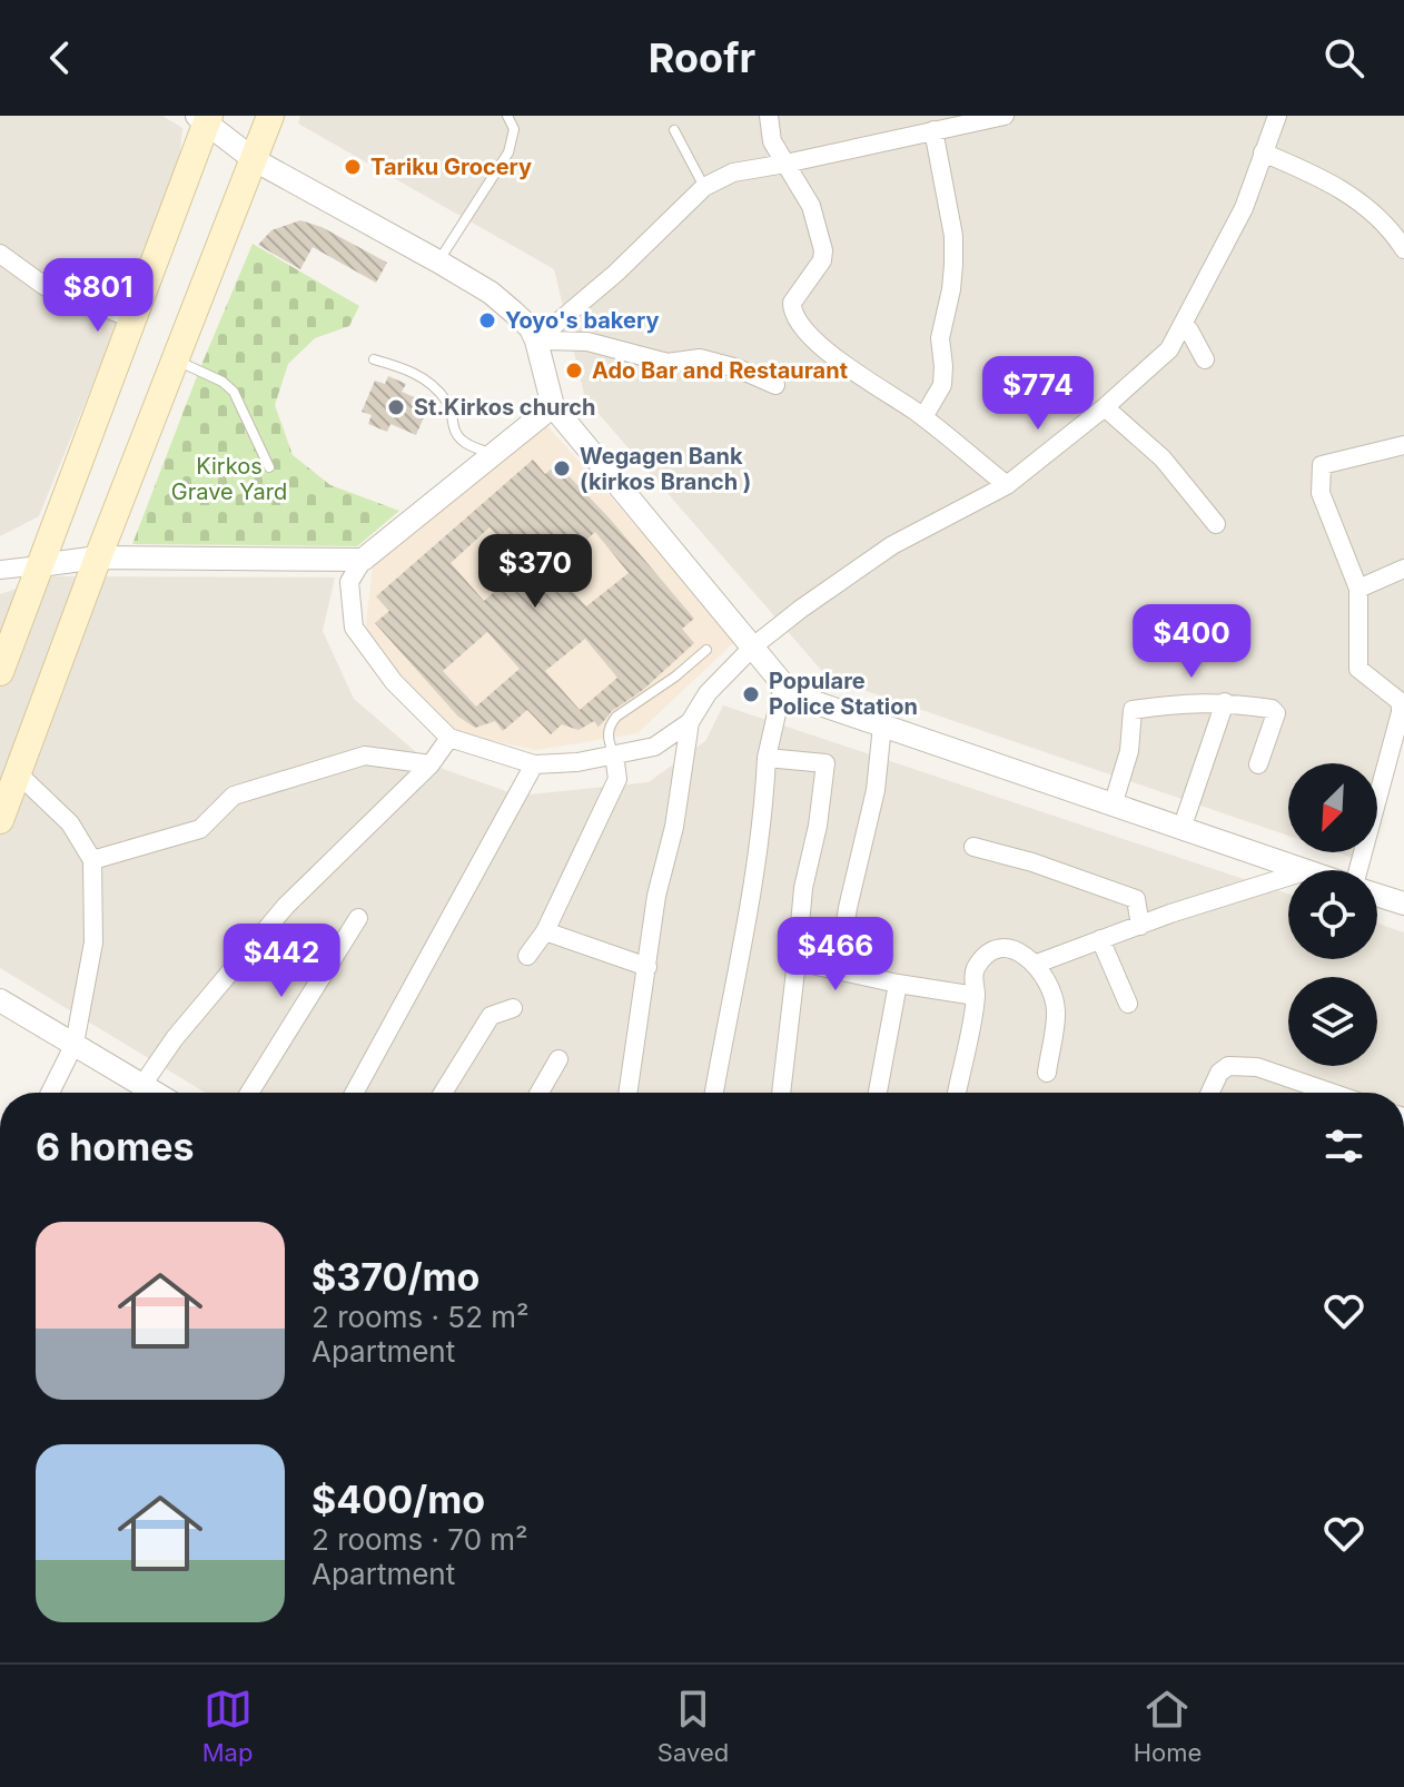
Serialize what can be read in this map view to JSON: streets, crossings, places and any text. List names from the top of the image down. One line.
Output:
{"parks":["Kirkos Grave Yard"],"places":["Tariku Grocery","Yoyo's bakery","Ado Bar and Restaurant","St.Kirkos church","Wegagen Bank (kirkos Branch )","Populare Police Station"],"north":"bottom left","page":{"header":"Roofr","price":["$801","$774","$370","$400","$466","$442"],"heading":"6 homes","list":[{"name":"$370/mo","note":"2 rooms · 52 m² · Apartment"},{"name":"$400/mo","note":"2 rooms · 70 m² · Apartment"}],"tabs":["Map","Saved","Home"]}}
